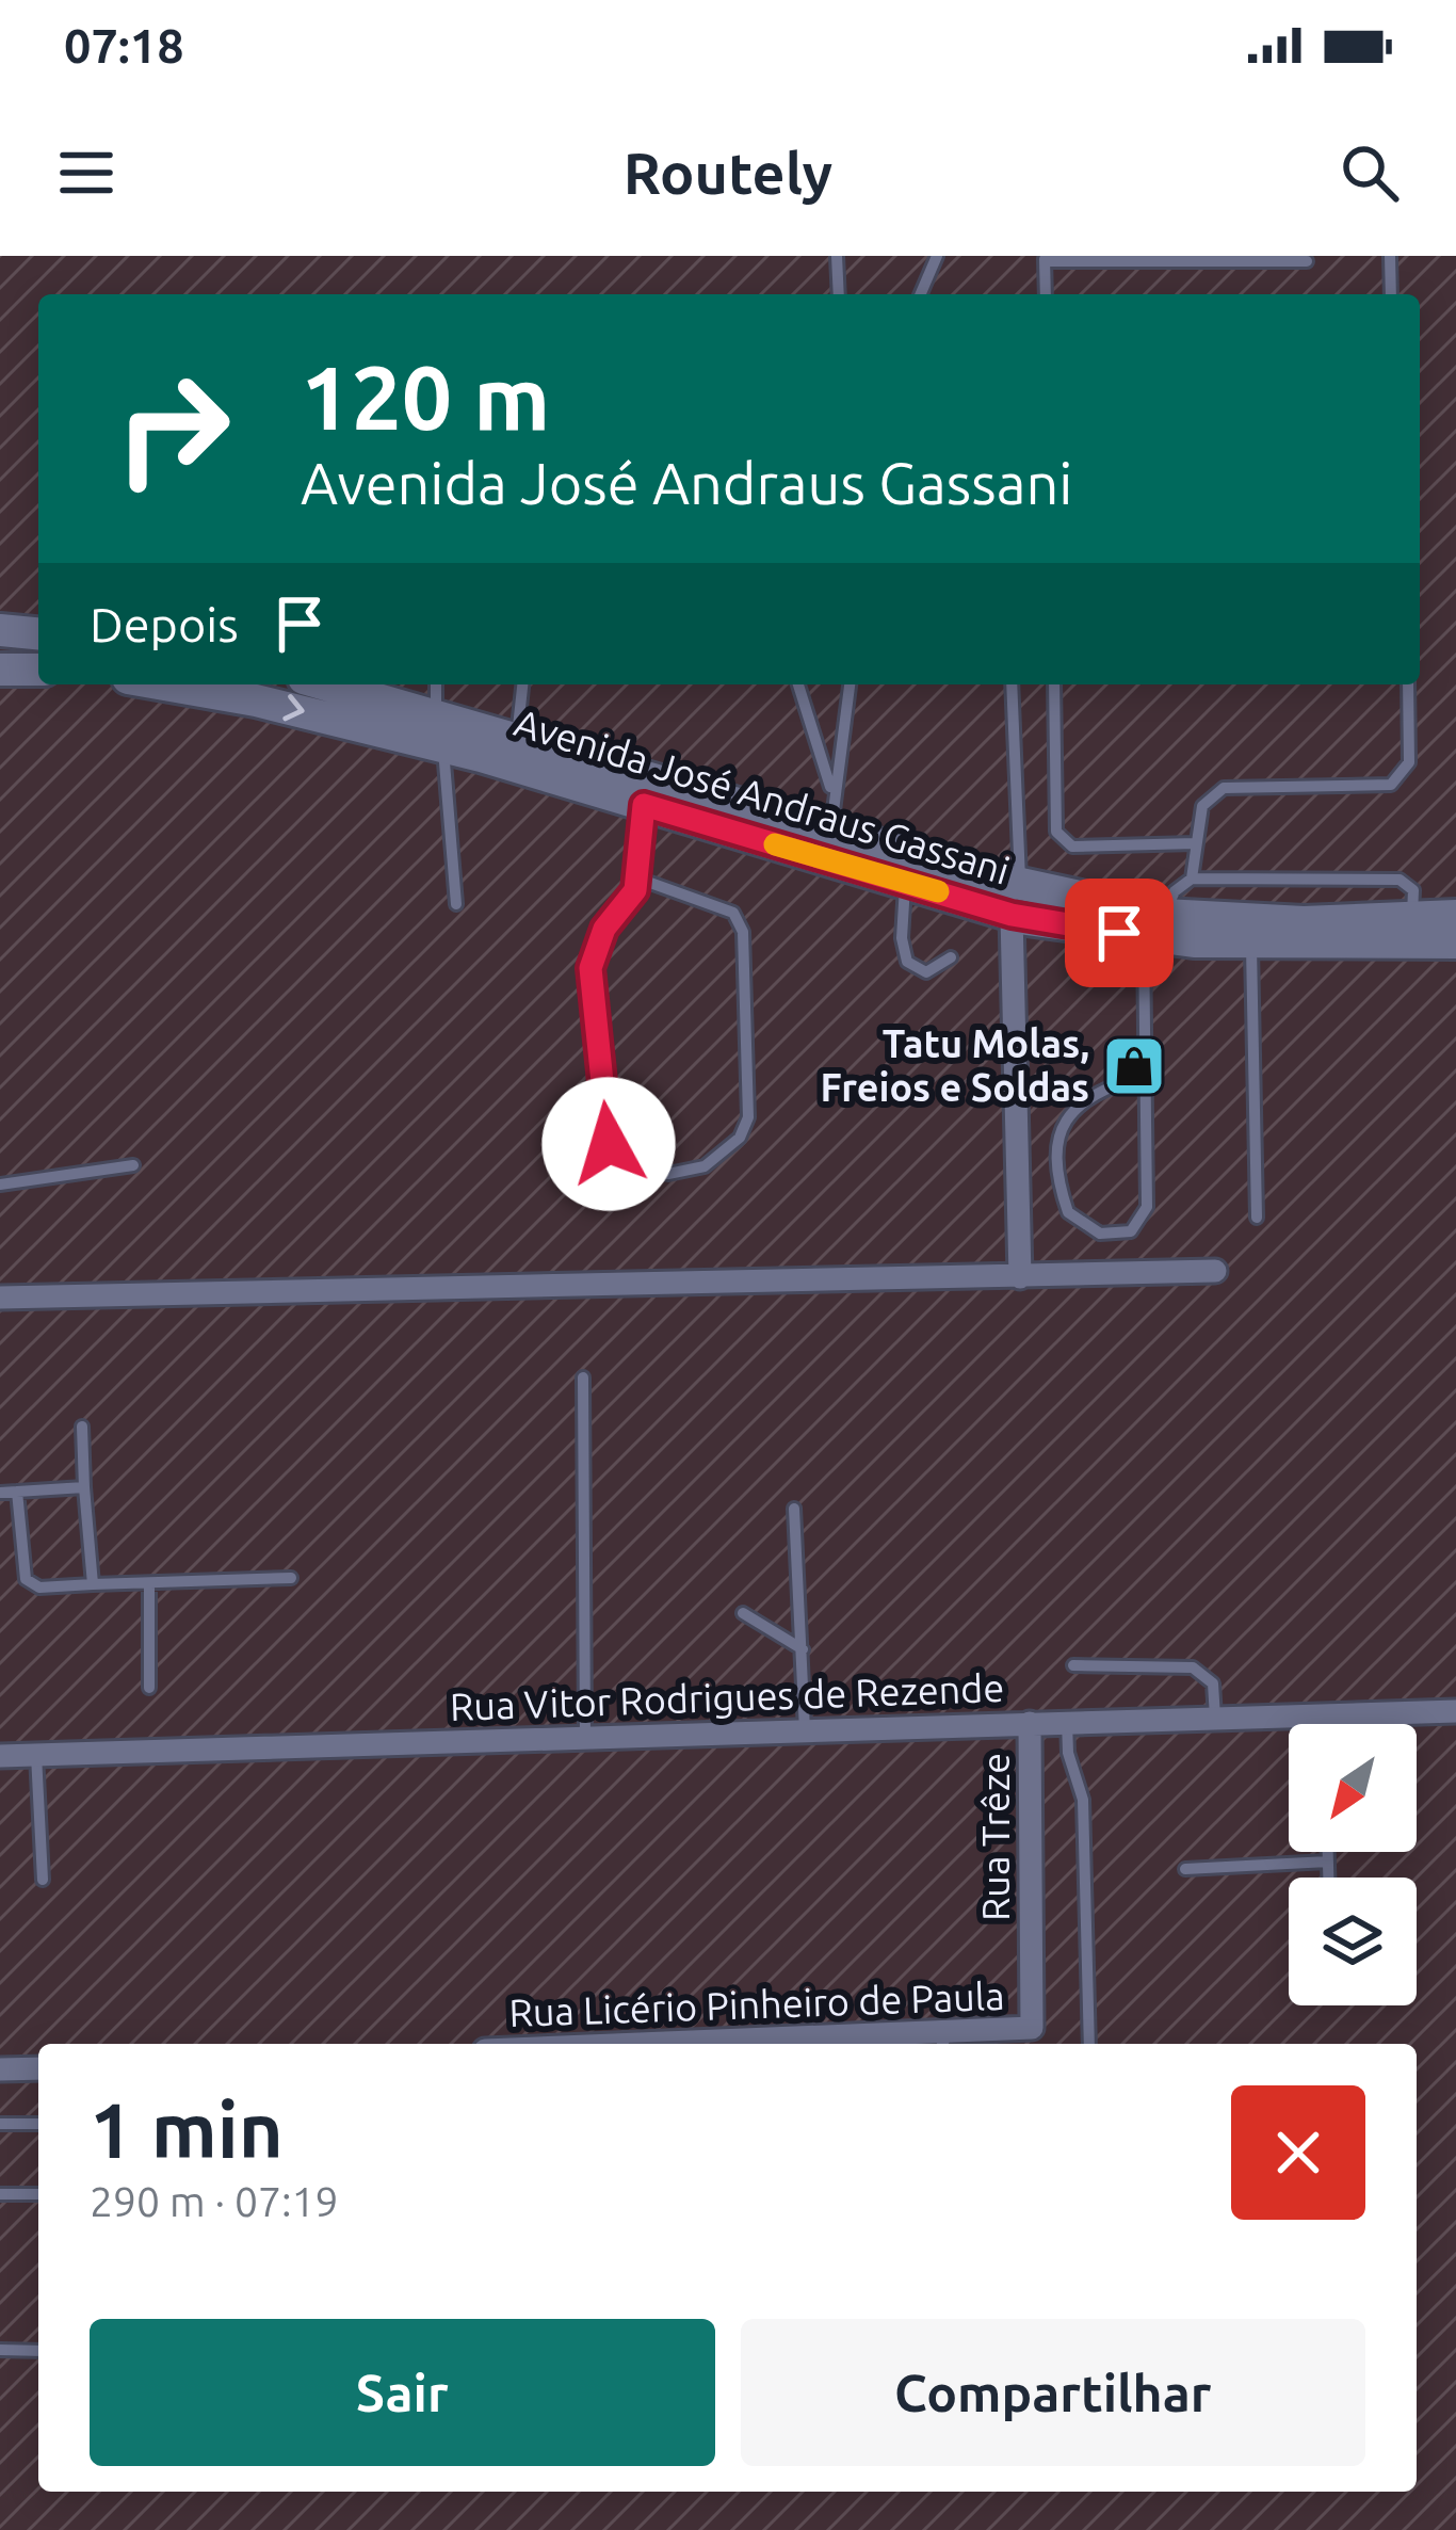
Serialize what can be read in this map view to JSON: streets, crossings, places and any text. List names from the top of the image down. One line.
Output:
{"streets":{"main road":["Avenida José Andraus Gassani"],"street":["Rua Vitor Rodrigues de Rezende","Rua Trêze","Rua Licério Pinheiro de Paula"]},"crossings":[["Rua Vitor Rodrigues de Rezende","Rua Trêze"],["Rua Trêze","Rua Licério Pinheiro de Paula"]],"places":{"shop":["Tatu Molas, Freios e Soldas"]},"north":"bottom left","page":{"status":"07:18","header":"Routely","turn":["120 m","Avenida José Andraus Gassani"],"then":"Depois","heading":["1 min","290 m · 07:19"],"buttons":["Sair","Compartilhar"]}}
